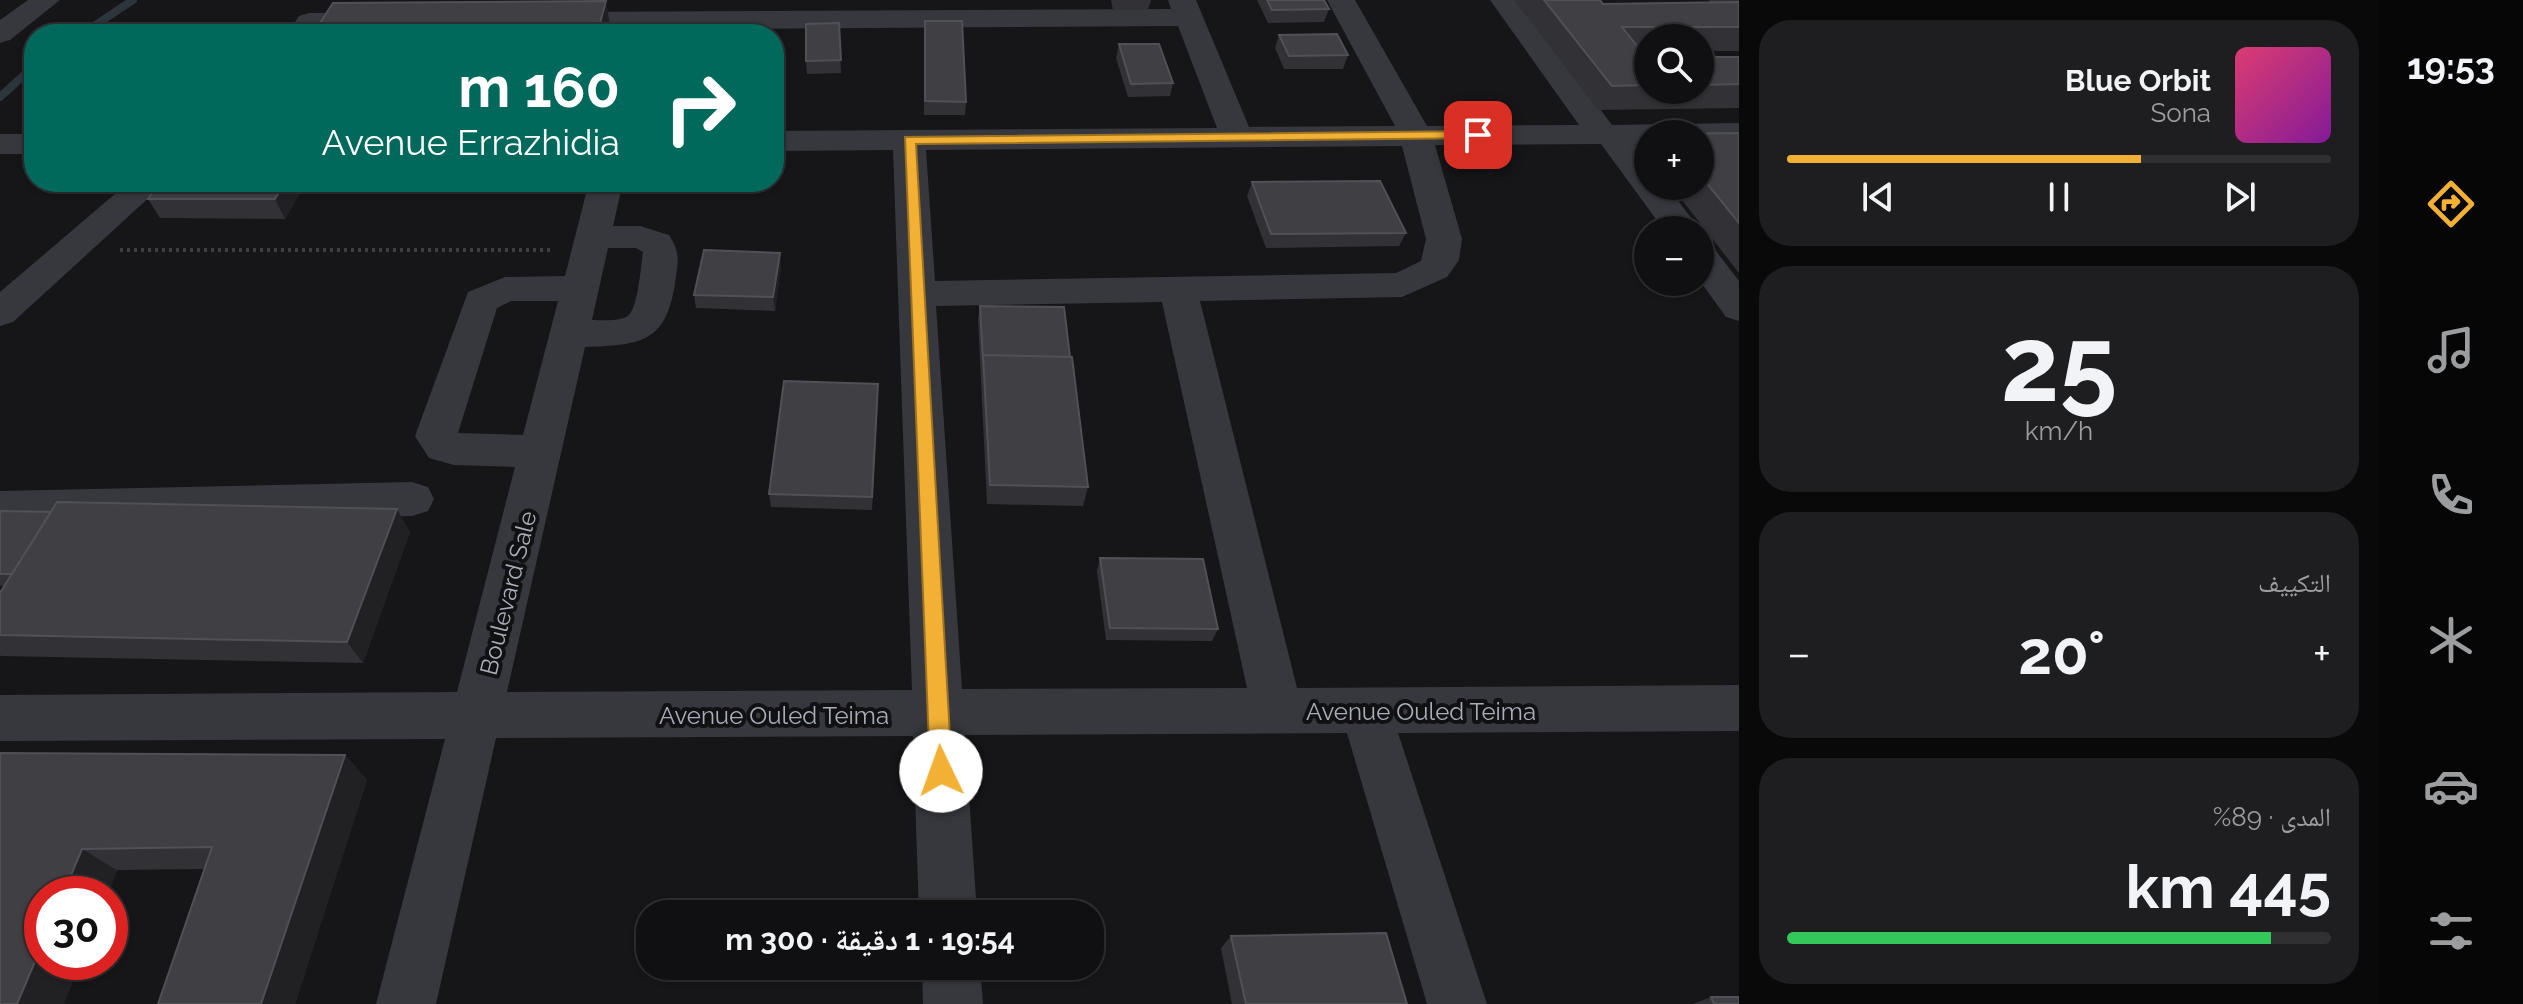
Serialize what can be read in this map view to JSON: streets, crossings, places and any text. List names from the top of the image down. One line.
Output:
{"streets":{"street":["Boulevard Sale","Avenue Ouled Teima"]},"crossings":[["Boulevard Sale","Avenue Ouled Teima"]],"page":{"tabs":"19:53","map_buttons":["+","−"],"turn":["160 m","Avenue Errazhidia"],"song":["Blue Orbit","Sona"],"tile":[["25","km/h"],"التكييف",["المدى · 89%","445 km"]],"heat":["−","20°","+"],"limit":"30","trip":"19:54 · 1 دقيقة · 300 m"}}
